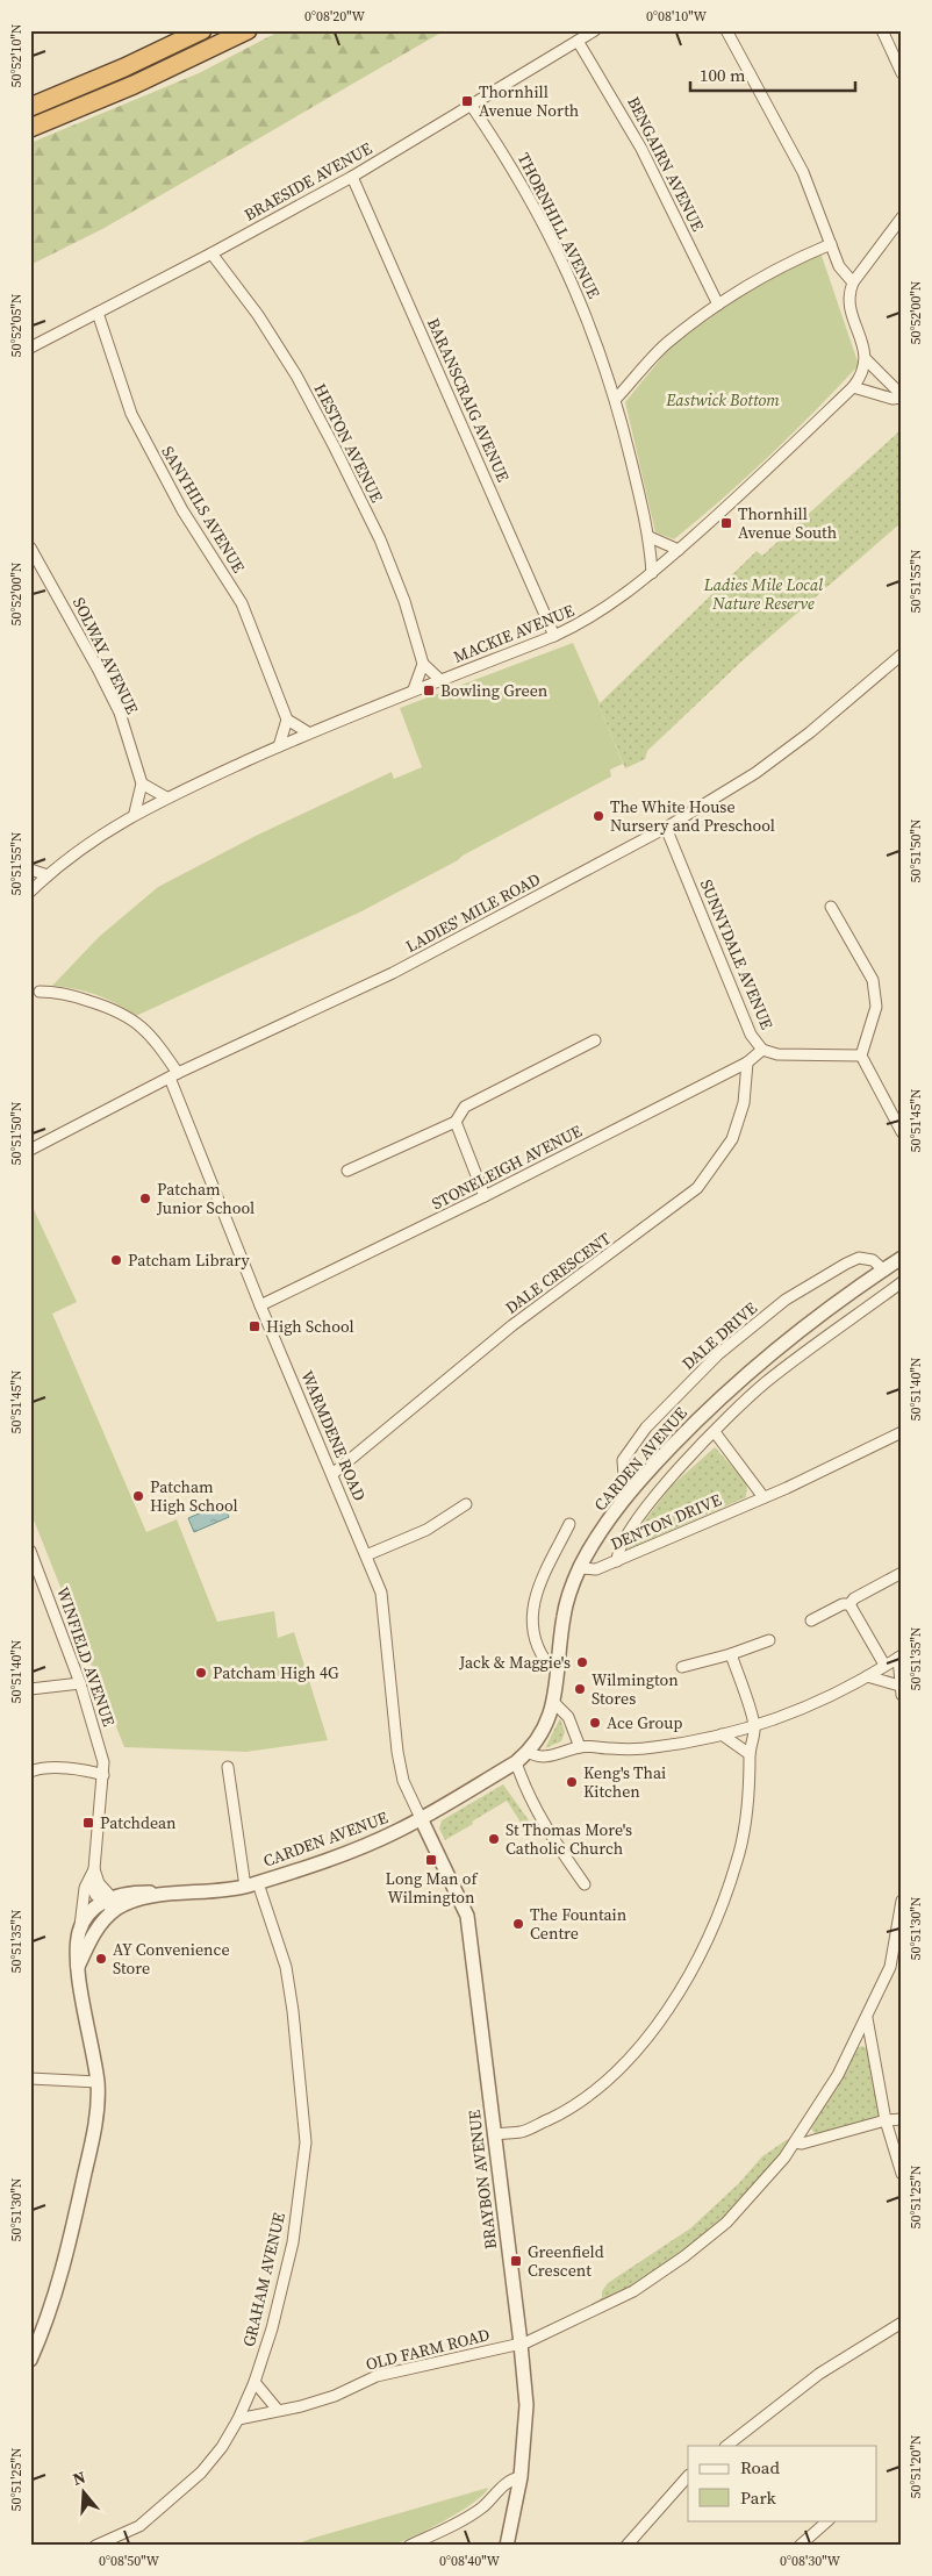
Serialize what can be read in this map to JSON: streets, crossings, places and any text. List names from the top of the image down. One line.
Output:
{"streets":{"street":["BENGAIRN AVENUE","BRAESIDE AVENUE","THORNHILL AVENUE","BARANSCRAIG AVENUE","HESTON AVENUE","SANYHILS AVENUE","MACKIE AVENUE","SOLWAY AVENUE","LADIES' MILE ROAD","SUNNYDALE AVENUE","STONELEIGH AVENUE","DALE CRESCENT","DALE DRIVE","WARMDENE ROAD","CARDEN AVENUE","DENTON DRIVE","WINFIELD AVENUE","BRAYBON AVENUE","GRAHAM AVENUE","OLD FARM ROAD"]},"crossings":[["BENGAIRN AVENUE","BRAESIDE AVENUE"],["BRAESIDE AVENUE","THORNHILL AVENUE"],["BRAESIDE AVENUE","BARANSCRAIG AVENUE"],["BRAESIDE AVENUE","HESTON AVENUE"],["BRAESIDE AVENUE","SANYHILS AVENUE"],["THORNHILL AVENUE","MACKIE AVENUE"],["BARANSCRAIG AVENUE","MACKIE AVENUE"],["LADIES' MILE ROAD","SUNNYDALE AVENUE"],["LADIES' MILE ROAD","WARMDENE ROAD"],["SUNNYDALE AVENUE","STONELEIGH AVENUE"],["STONELEIGH AVENUE","DALE CRESCENT"],["STONELEIGH AVENUE","WARMDENE ROAD"],["DALE CRESCENT","WARMDENE ROAD"],["DALE DRIVE","CARDEN AVENUE"],["WARMDENE ROAD","CARDEN AVENUE"],["WARMDENE ROAD","BRAYBON AVENUE"],["CARDEN AVENUE","DENTON DRIVE"],["CARDEN AVENUE","BRAYBON AVENUE"],["CARDEN AVENUE","GRAHAM AVENUE"],["BRAYBON AVENUE","OLD FARM ROAD"],["GRAHAM AVENUE","OLD FARM ROAD"]],"parks":["Eastwick Bottom","Ladies Mile Local Nature Reserve"],"places":{"transit":["Thornhill Avenue North","Thornhill Avenue South","Bowling Green","High School","Patchdean","Long Man of Wilmington","Greenfield Crescent"],"other":["The White House Nursery and Preschool","Patcham Junior School","Patcham Library","Patcham High School","Jack & Maggie's","Patcham High 4G","Wilmington Stores","Ace Group","Keng's Thai Kitchen","St Thomas More's Catholic Church","The Fountain Centre","AY Convenience Store"]},"legend":["Road","Park"],"scale_bar":"100 m","north":"top","coordinates":["0°08'20\"W","0°08'10\"W","50°52'10\"N","50°52'00\"N","50°52'05\"N","50°51'55\"N","50°51'50\"N","50°51'45\"N","50°51'40\"N","50°51'35\"N","50°51'30\"N","50°51'25\"N","50°51'20\"N","0°08'50\"W","0°08'40\"W","0°08'30\"W"]}
